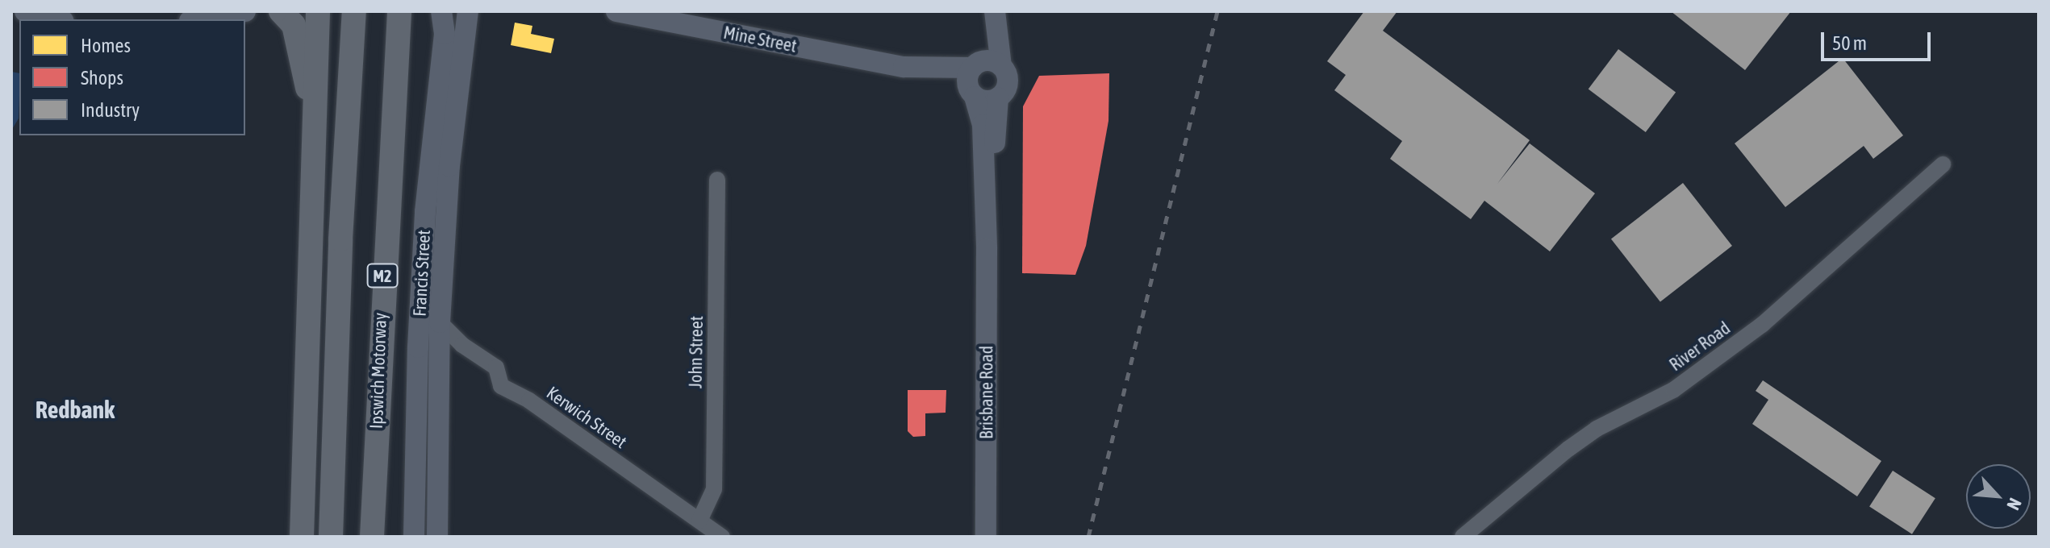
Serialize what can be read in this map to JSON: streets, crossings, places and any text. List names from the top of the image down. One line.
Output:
{"streets":{"highway":["M2","Ipswich Motorway"],"main road":["Mine Street","Francis Street","Brisbane Road"],"street":["River Road","John Street","Kerwich Street"]},"crossings":[["Mine Street","Brisbane Road"],["Francis Street","Kerwich Street"],["John Street","Kerwich Street"]],"districts":["Redbank"],"legend":["Homes","Shops","Industry"],"scale_bar":"50 m","north":"bottom right"}
